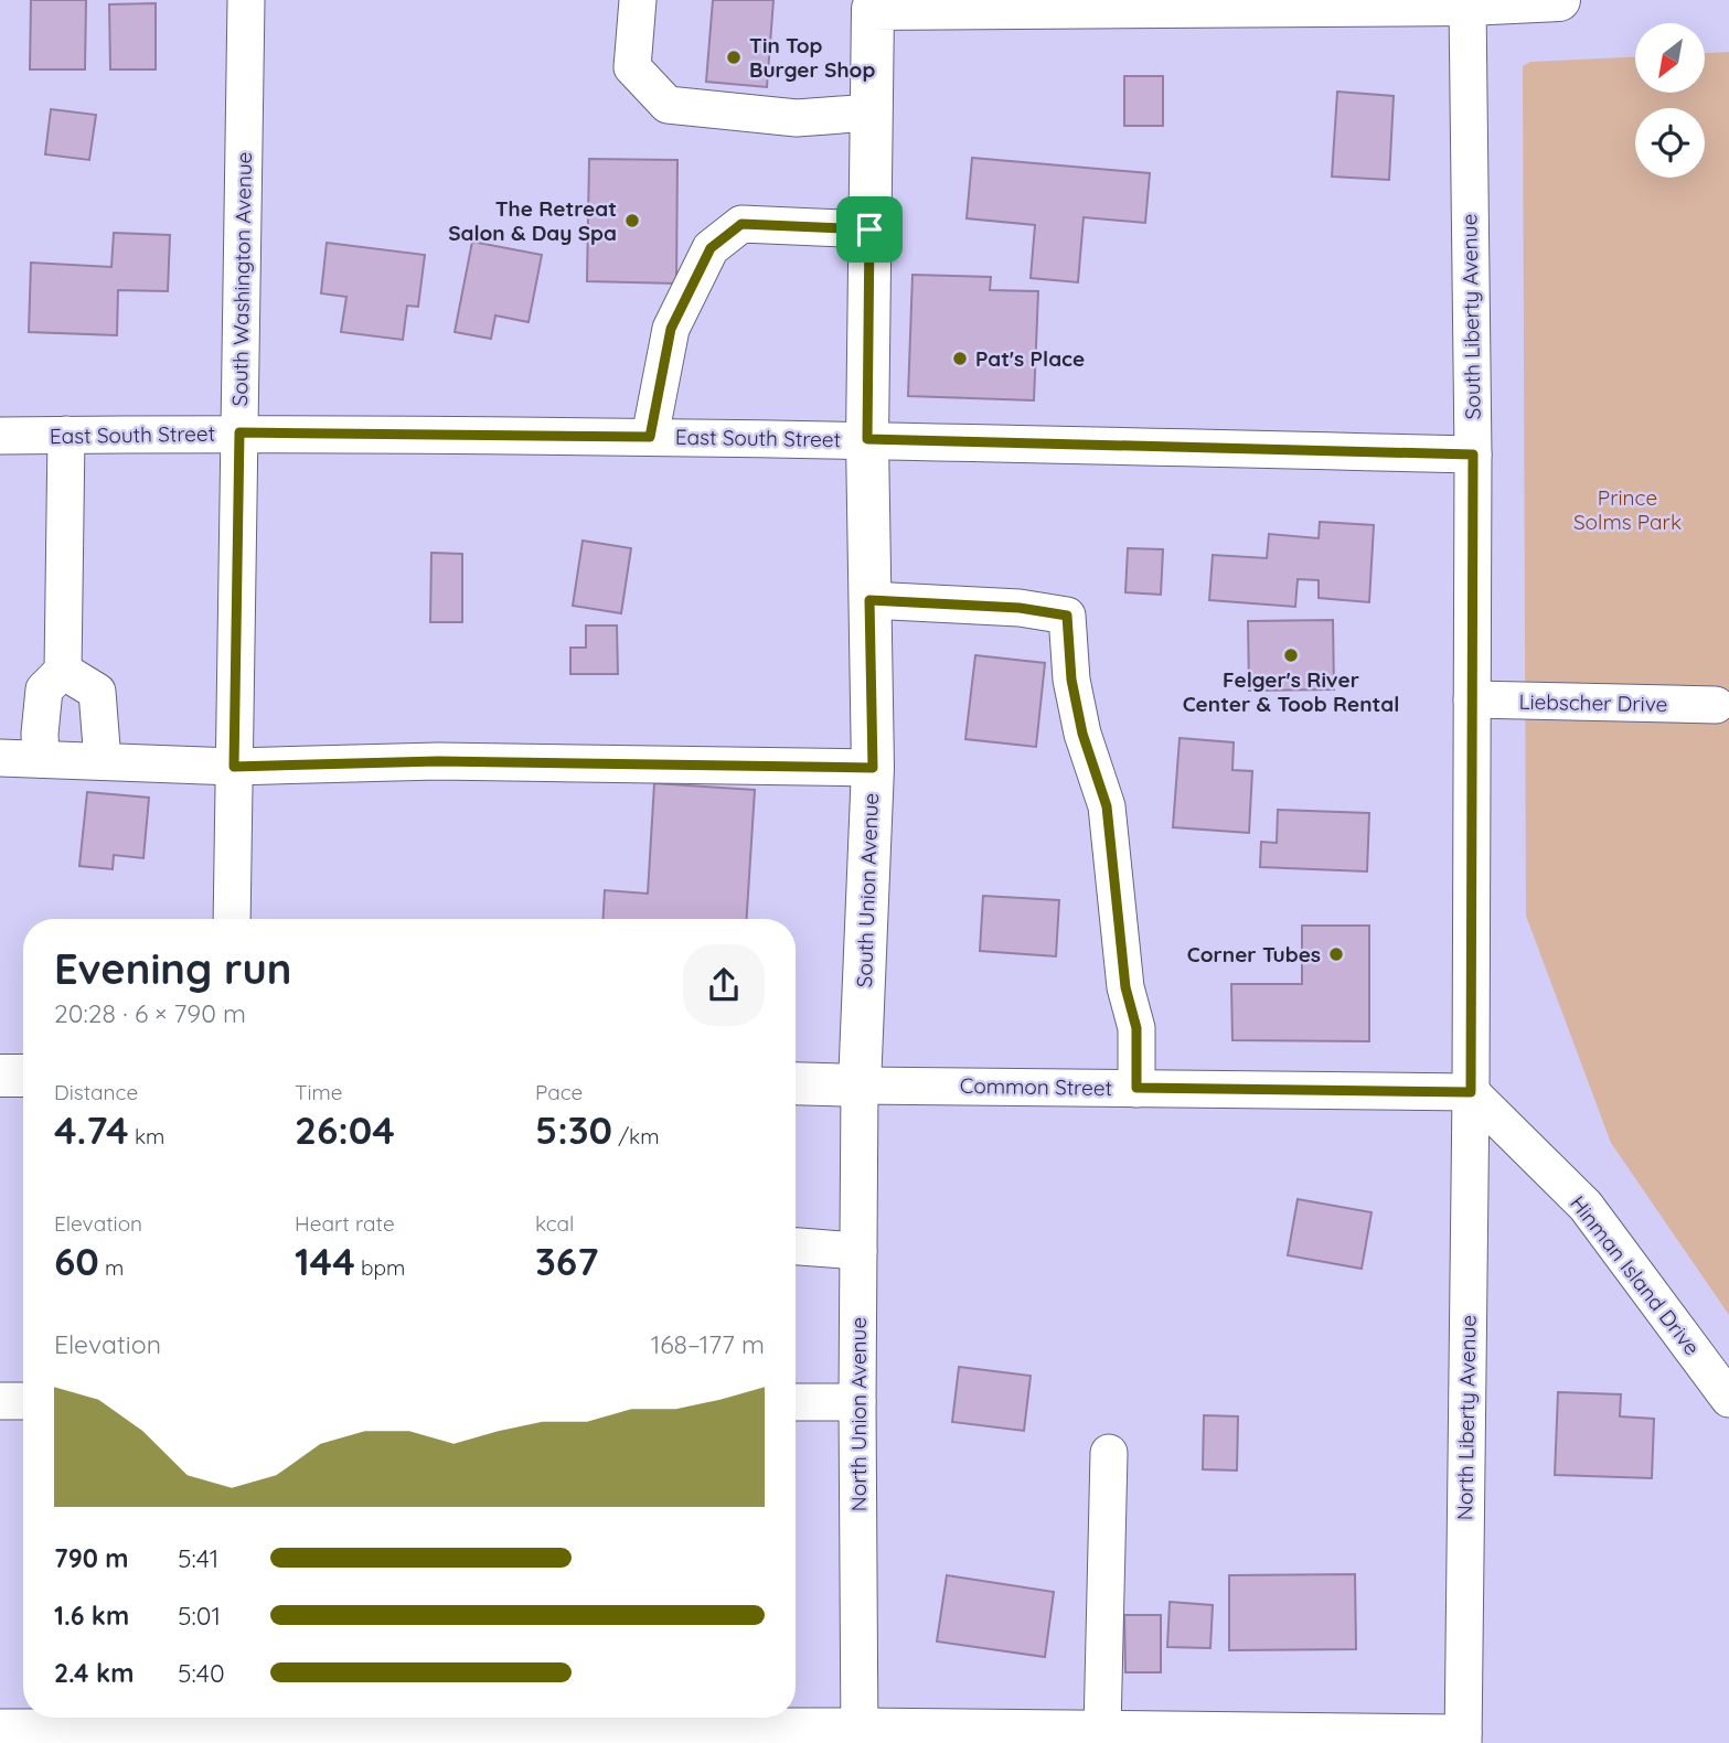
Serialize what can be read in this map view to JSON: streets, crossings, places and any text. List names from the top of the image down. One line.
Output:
{"streets":{"main road":["South Union Avenue","Common Street"],"street":["South Washington Avenue","South Liberty Avenue","East South Street","Liebscher Drive","Hinman Island Drive","North Union Avenue","North Liberty Avenue"]},"crossings":[["South Washington Avenue","East South Street"],["South Liberty Avenue","East South Street"],["South Liberty Avenue","Liebscher Drive"],["South Liberty Avenue","Common Street"],["South Liberty Avenue","Hinman Island Drive"],["South Liberty Avenue","North Liberty Avenue"],["East South Street","South Union Avenue"],["South Union Avenue","Common Street"],["South Union Avenue","North Union Avenue"],["Common Street","Hinman Island Drive"],["Common Street","North Union Avenue"],["Common Street","North Liberty Avenue"],["Hinman Island Drive","North Liberty Avenue"]],"parks":["Prince Solms Park"],"places":["Tin Top Burger Shop","The Retreat Salon & Day Spa","Pat's Place","Felger's River Center & Toob Rental","Corner Tubes"],"north":"bottom left","page":{"heading":["Evening run","20:28 · 6 × 790 m"],"stats":[["Distance","4.74 km"],["Time","26:04"],["Pace","5:30 /km"],["Elevation","60 m"],["Heart rate","144 bpm"],["kcal","367"]],"chart":["Elevation","168–177 m"],"list":[{"name":"790 m","note":"5:41"},{"name":"1.6 km","note":"5:01"},{"name":"2.4 km","note":"5:40"}]}}
